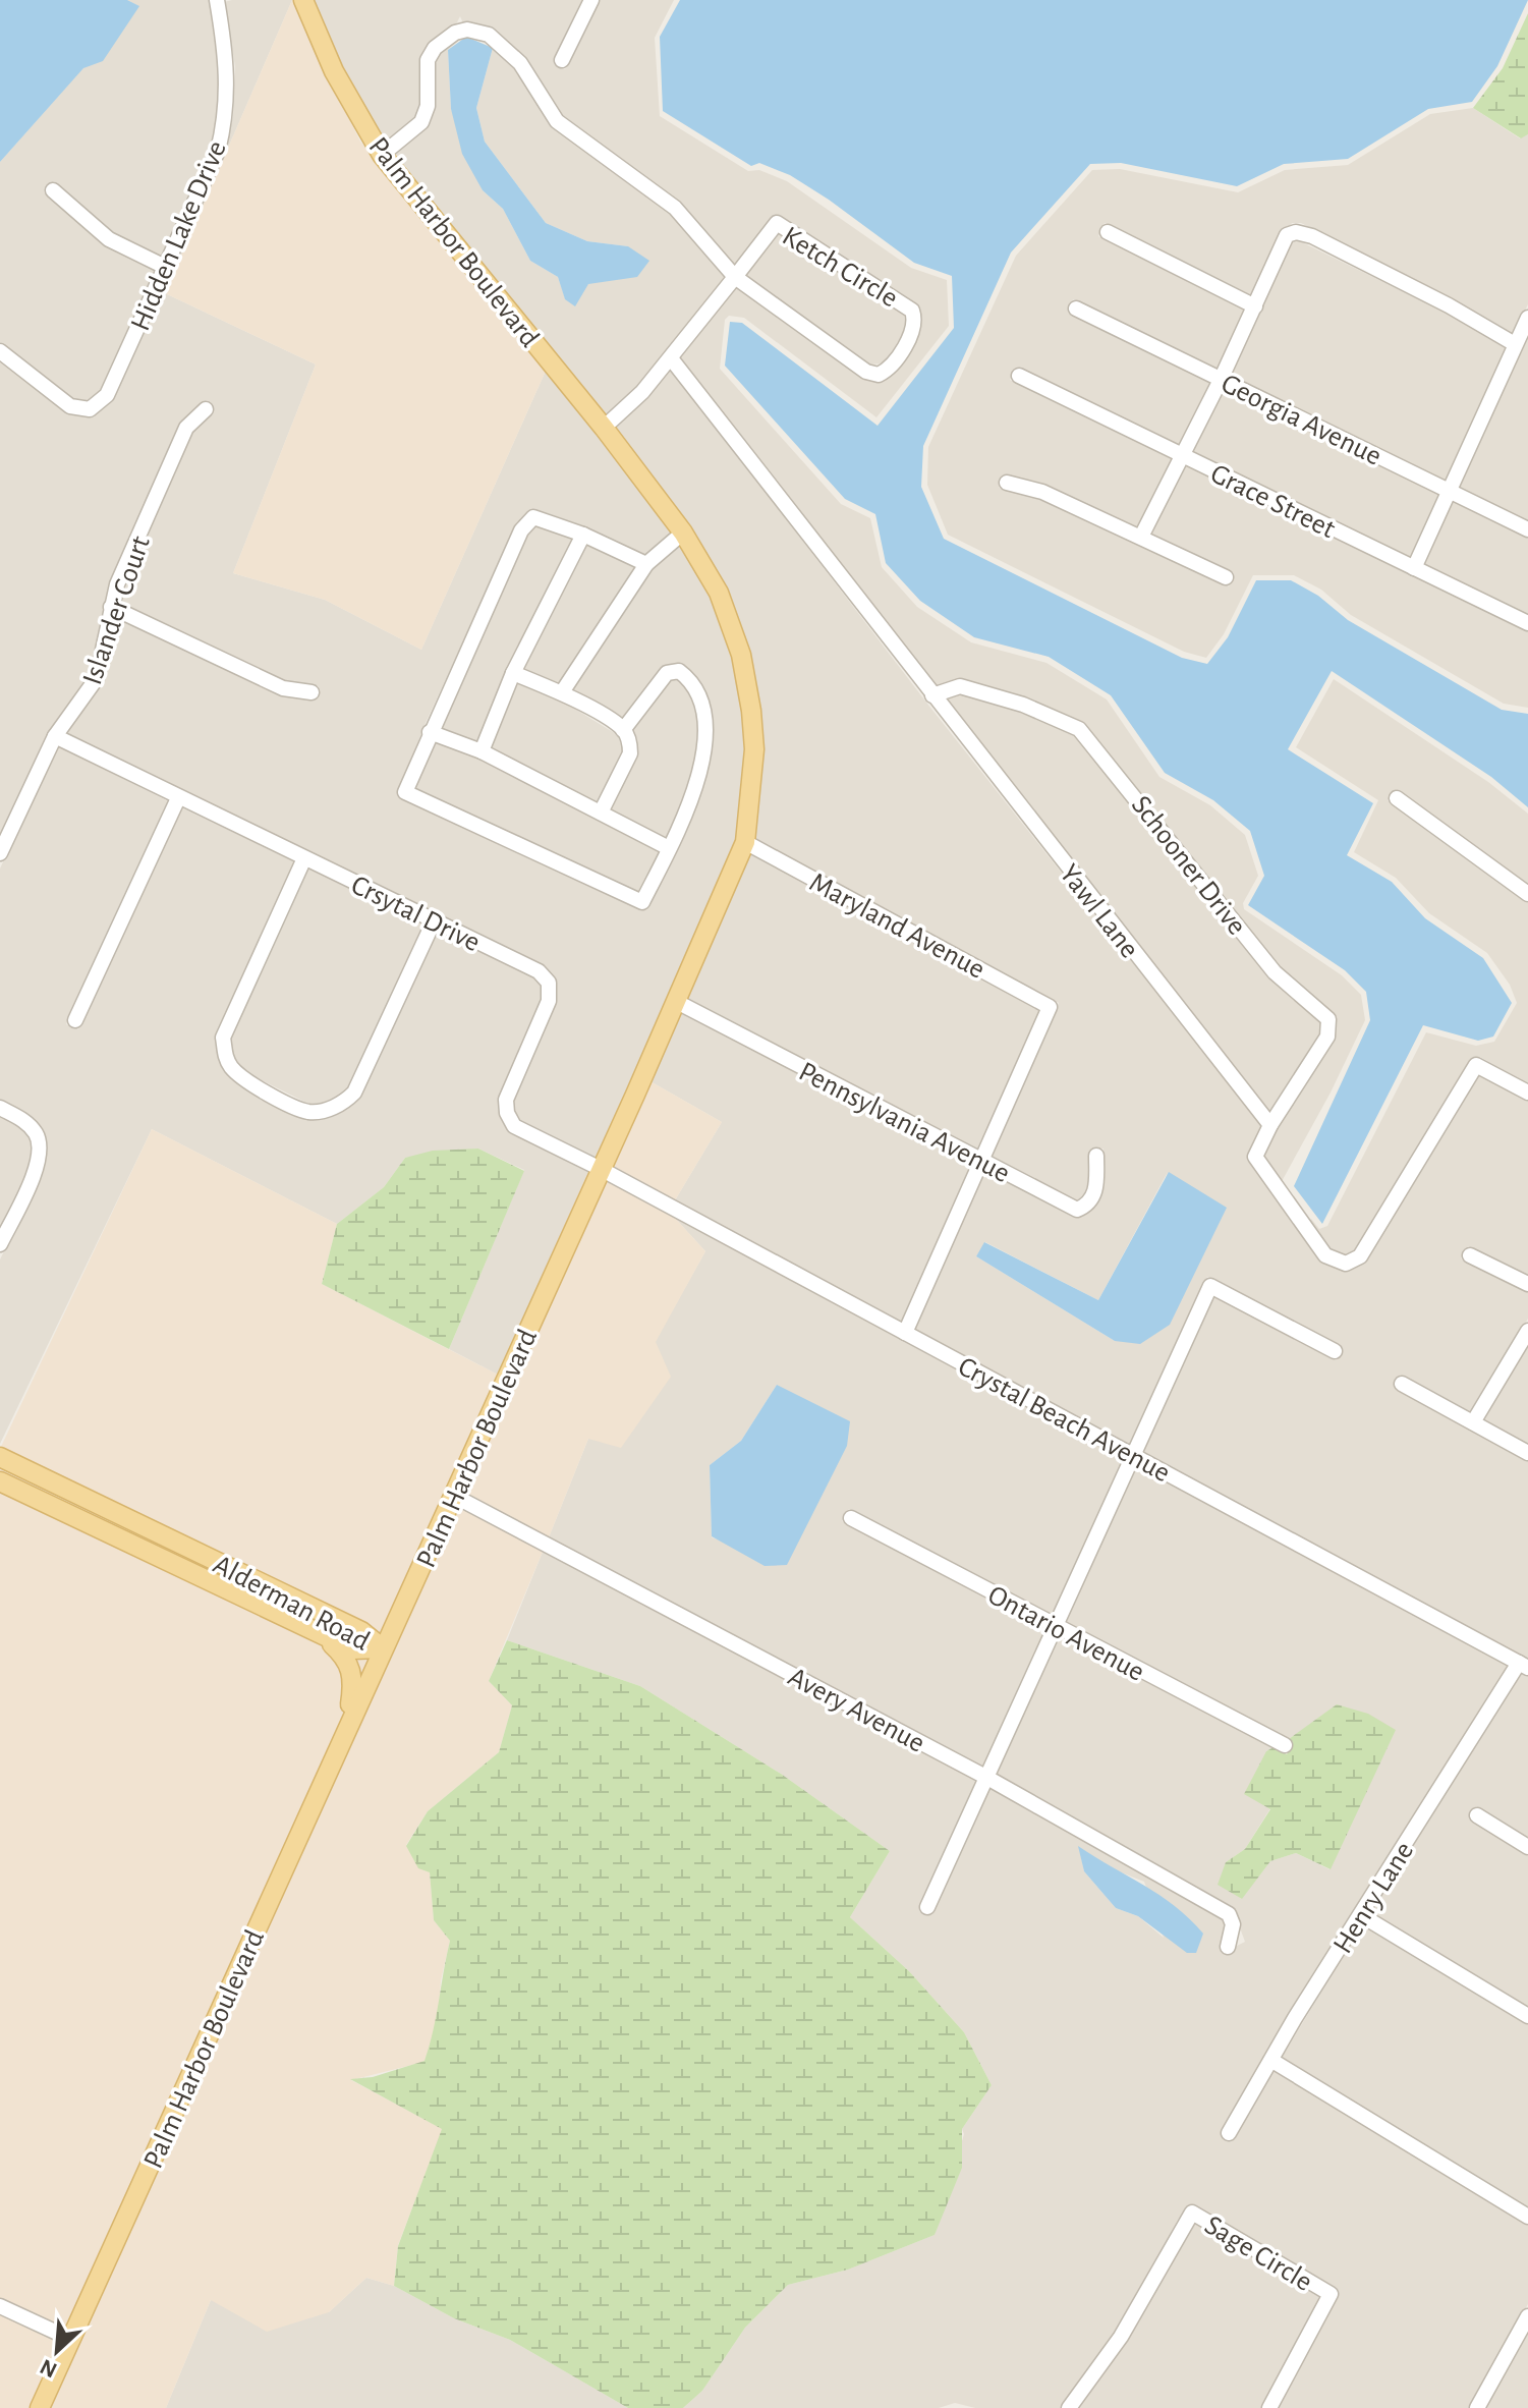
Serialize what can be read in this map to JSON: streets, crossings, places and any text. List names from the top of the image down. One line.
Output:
{"streets":{"main road":["Palm Harbor Boulevard","Alderman Road"],"street":["Hidden Lake Drive","Ketch Circle","Georgia Avenue","Grace Street","Islander Court","Schooner Drive","Yawl Lane","Crsytal Drive","Maryland Avenue","Pennsylvania Avenue","Crystal Beach Avenue","Ontario Avenue","Avery Avenue","Henry Lane","Sage Circle"]},"crossings":[["Palm Harbor Boulevard","Ketch Circle"],["Palm Harbor Boulevard","Crsytal Drive"],["Palm Harbor Boulevard","Maryland Avenue"],["Palm Harbor Boulevard","Pennsylvania Avenue"],["Palm Harbor Boulevard","Crystal Beach Avenue"],["Palm Harbor Boulevard","Alderman Road"],["Palm Harbor Boulevard","Avery Avenue"],["Ketch Circle","Yawl Lane"],["Islander Court","Crsytal Drive"],["Schooner Drive","Yawl Lane"],["Crsytal Drive","Crystal Beach Avenue"],["Maryland Avenue","Pennsylvania Avenue"],["Crystal Beach Avenue","Henry Lane"]],"north":"bottom left"}
